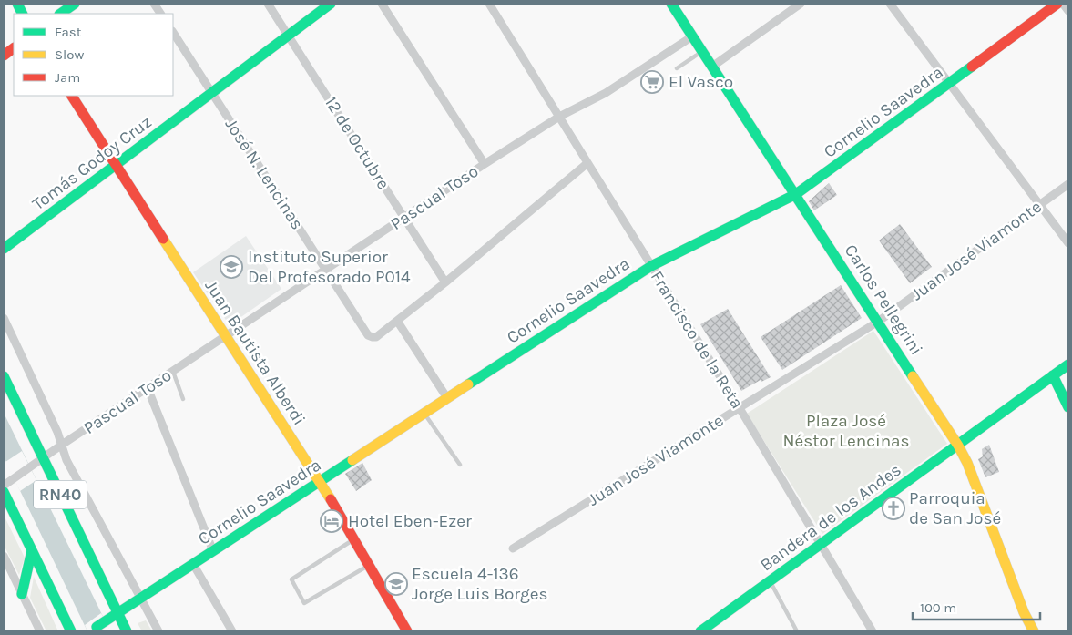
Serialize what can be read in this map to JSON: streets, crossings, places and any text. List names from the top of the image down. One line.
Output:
{"streets":{"main road":["Cornelio Saavedra","Tomás Godoy Cruz","Carlos Pellegrini","Juan Bautista Alberdi","RN40","Bandera de los Andes"],"street":["12 de Octubre","José N. Lencinas","Pascual Toso","Juan José Viamonte","Francisco de la Reta"]},"crossings":[["Cornelio Saavedra","Carlos Pellegrini"],["Cornelio Saavedra","Francisco de la Reta"],["Cornelio Saavedra","Juan Bautista Alberdi"],["Cornelio Saavedra","RN40"],["12 de Octubre","Tomás Godoy Cruz"],["12 de Octubre","Pascual Toso"],["Tomás Godoy Cruz","José N. Lencinas"],["Tomás Godoy Cruz","Juan Bautista Alberdi"],["José N. Lencinas","Pascual Toso"],["Pascual Toso","Carlos Pellegrini"],["Pascual Toso","Francisco de la Reta"],["Pascual Toso","Juan Bautista Alberdi"],["Pascual Toso","RN40"],["Juan José Viamonte","Carlos Pellegrini"],["Juan José Viamonte","Francisco de la Reta"],["Carlos Pellegrini","Bandera de los Andes"],["Francisco de la Reta","Bandera de los Andes"]],"parks":["Plaza José Néstor Lencinas"],"places":{"supermarket":["El Vasco"],"school or university":["Instituto Superior Del Profesorado P014","Escuela 4-136 Jorge Luis Borges"],"church":["Parroquia de San José"],"hotel":["Hotel Eben-Ezer"]},"legend":["Fast","Slow","Jam"],"scale_bar":"100 m"}
